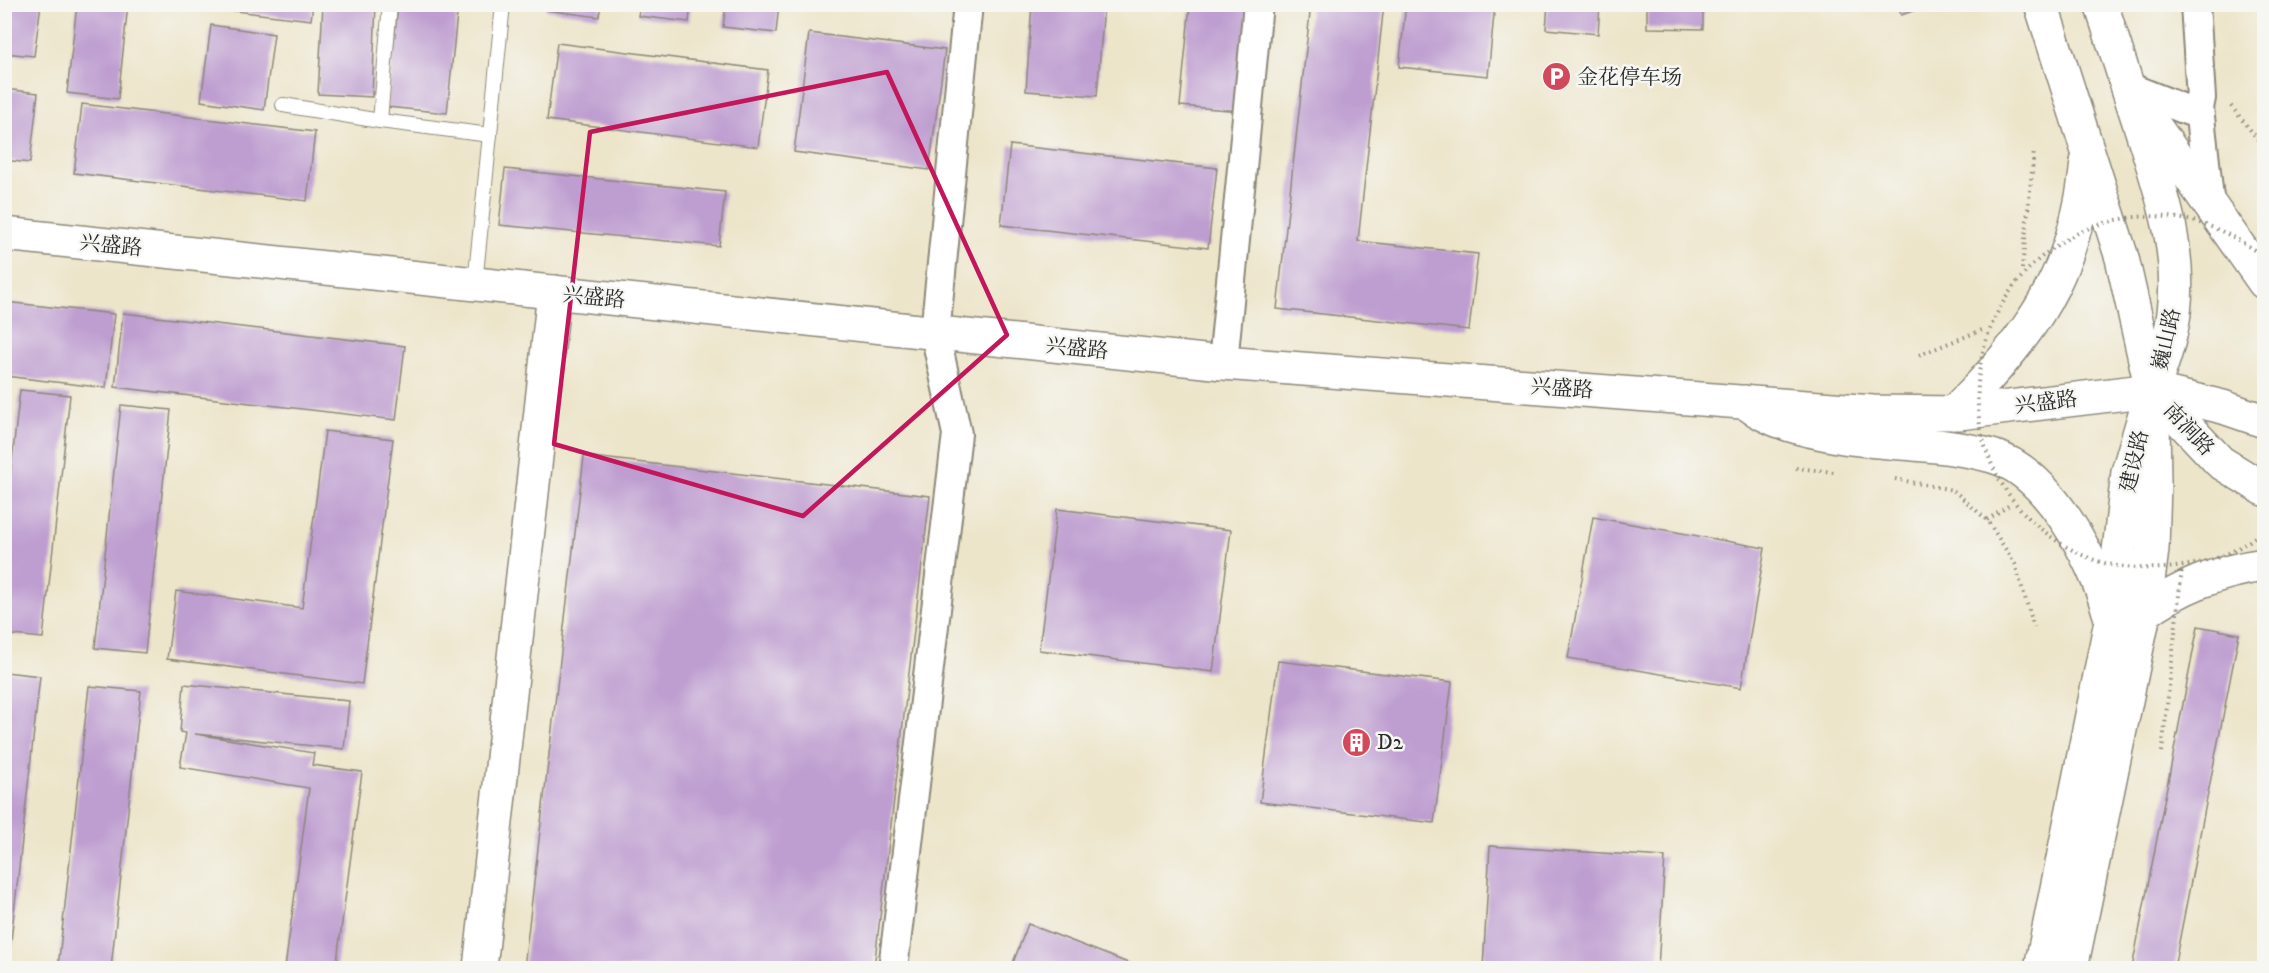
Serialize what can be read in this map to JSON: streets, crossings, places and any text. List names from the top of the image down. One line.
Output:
{"streets":{"main road":["兴盛路","巍山路","南涧路","建设路"]},"crossings":[["兴盛路","巍山路"],["兴盛路","南涧路"],["兴盛路","建设路"],["巍山路","南涧路"],["巍山路","建设路"],["南涧路","建设路"]],"places":{"parking":["金花停车场"],"building":["D2"]}}
